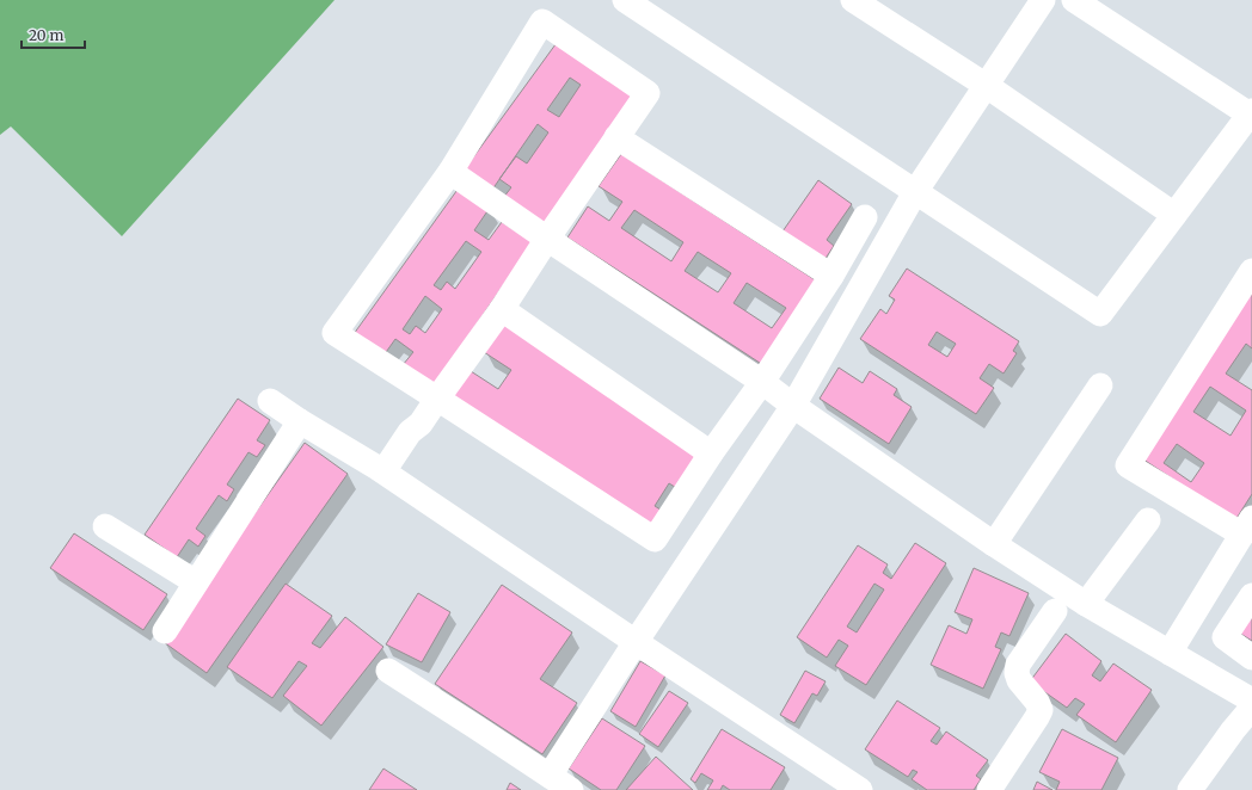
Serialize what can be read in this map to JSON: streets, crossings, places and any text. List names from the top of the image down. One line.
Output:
{"scale_bar":"20 m"}
